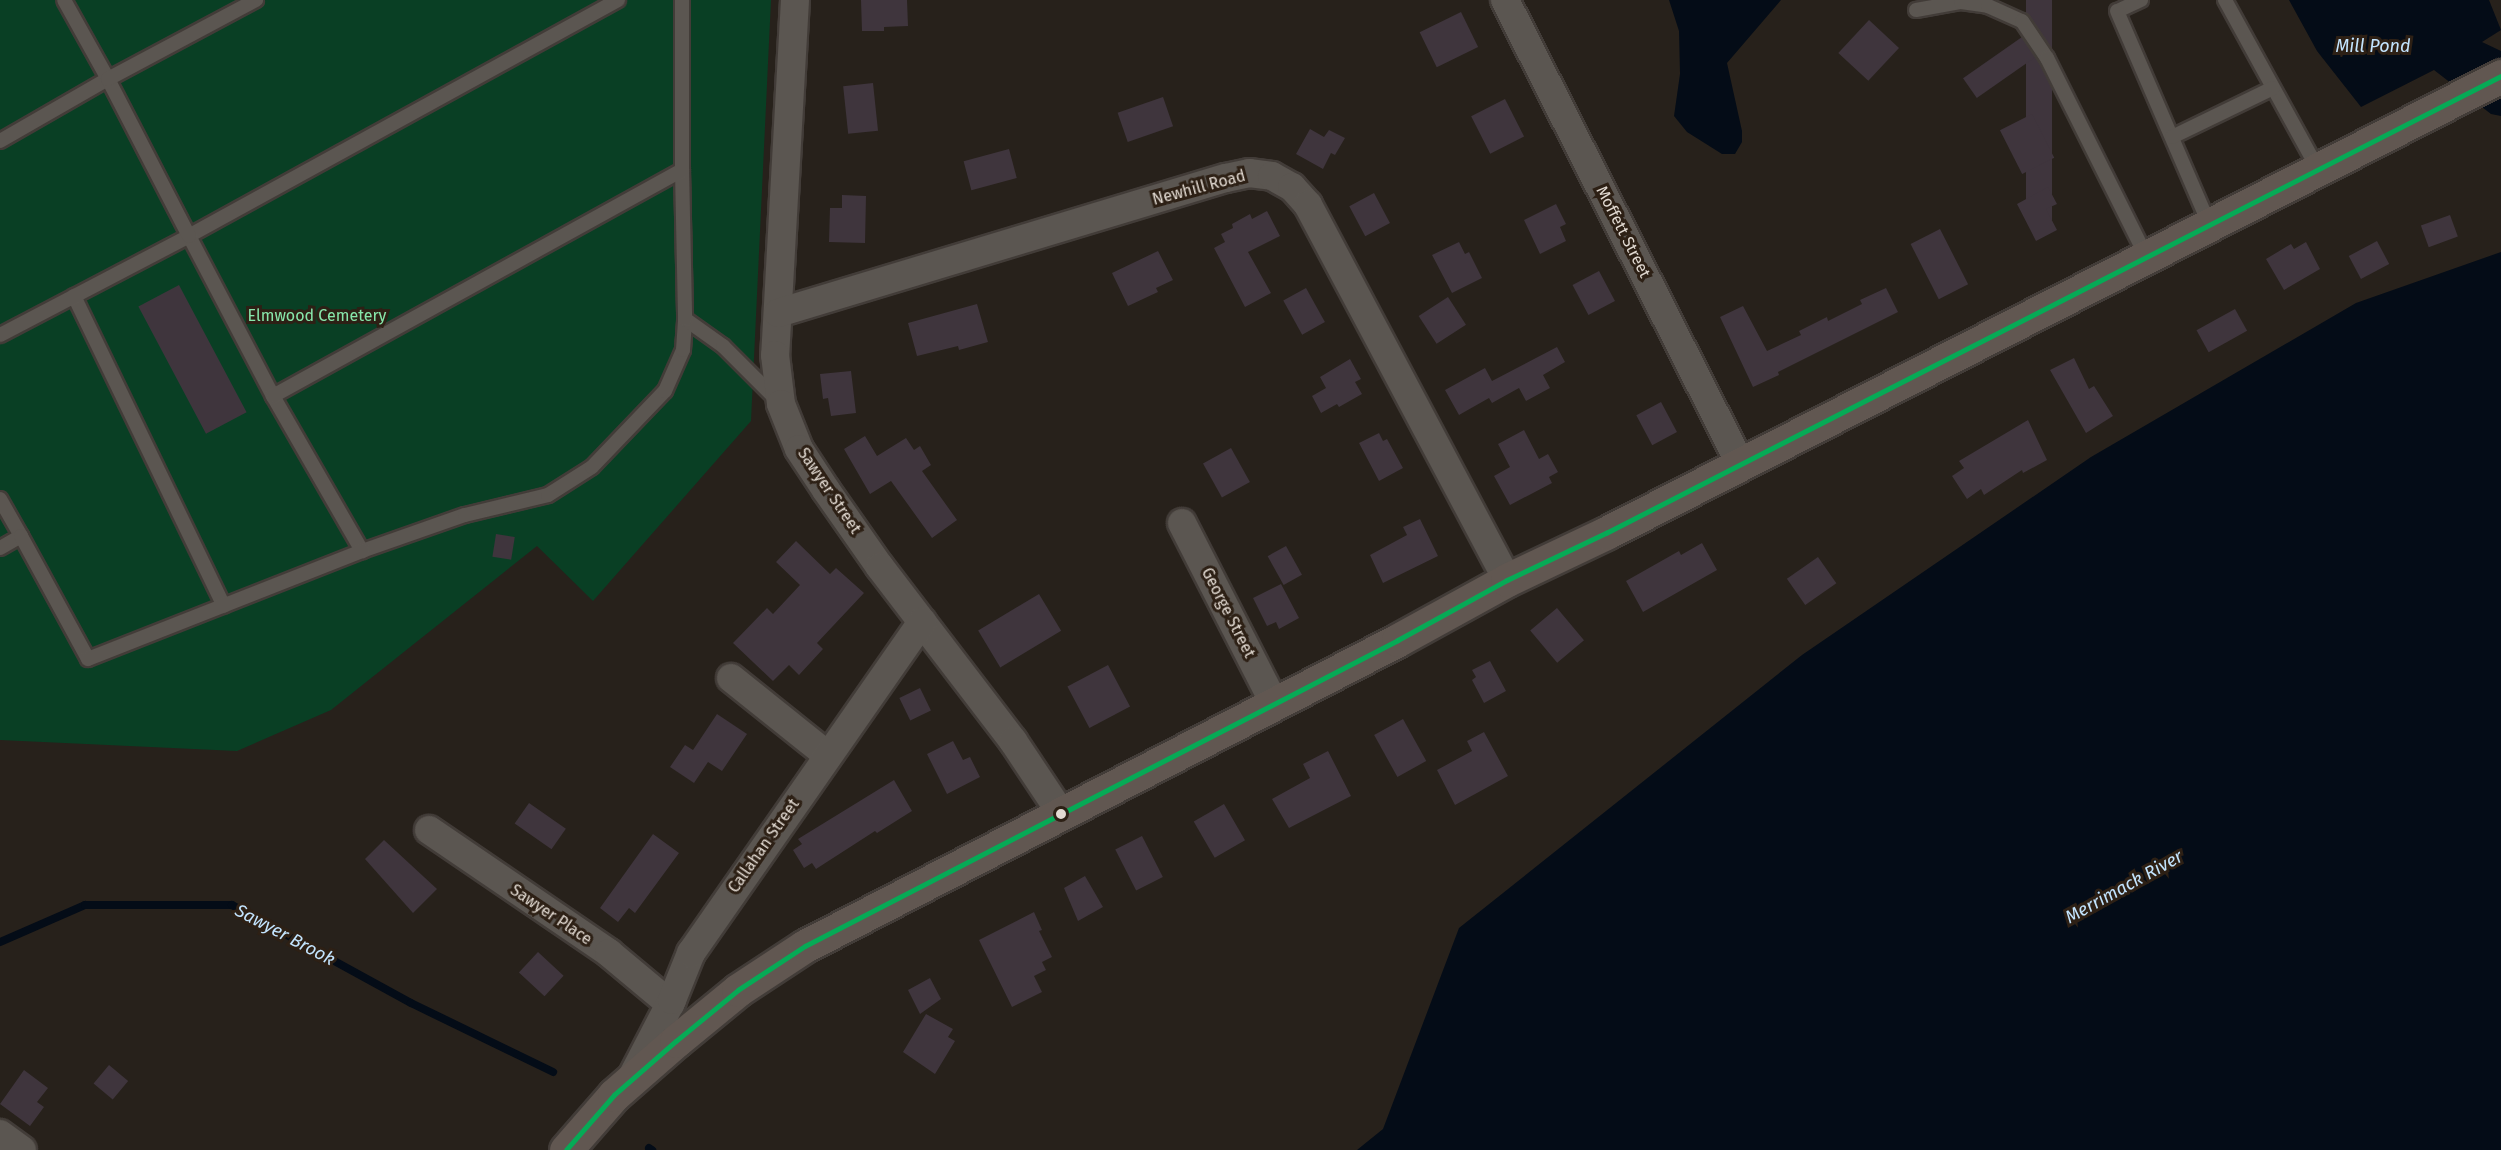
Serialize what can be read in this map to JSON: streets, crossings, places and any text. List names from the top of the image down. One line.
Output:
{"streets":{"street":["Newhill Road","Moffett Street","Sawyer Street","George Street","Callahan Street","Sawyer Place"]},"crossings":[["Newhill Road","Sawyer Street"],["Sawyer Street","Callahan Street"],["Callahan Street","Sawyer Place"]],"water":["Mill Pond","Merrimack River","Sawyer Brook"],"parks":["Elmwood Cemetery"]}
